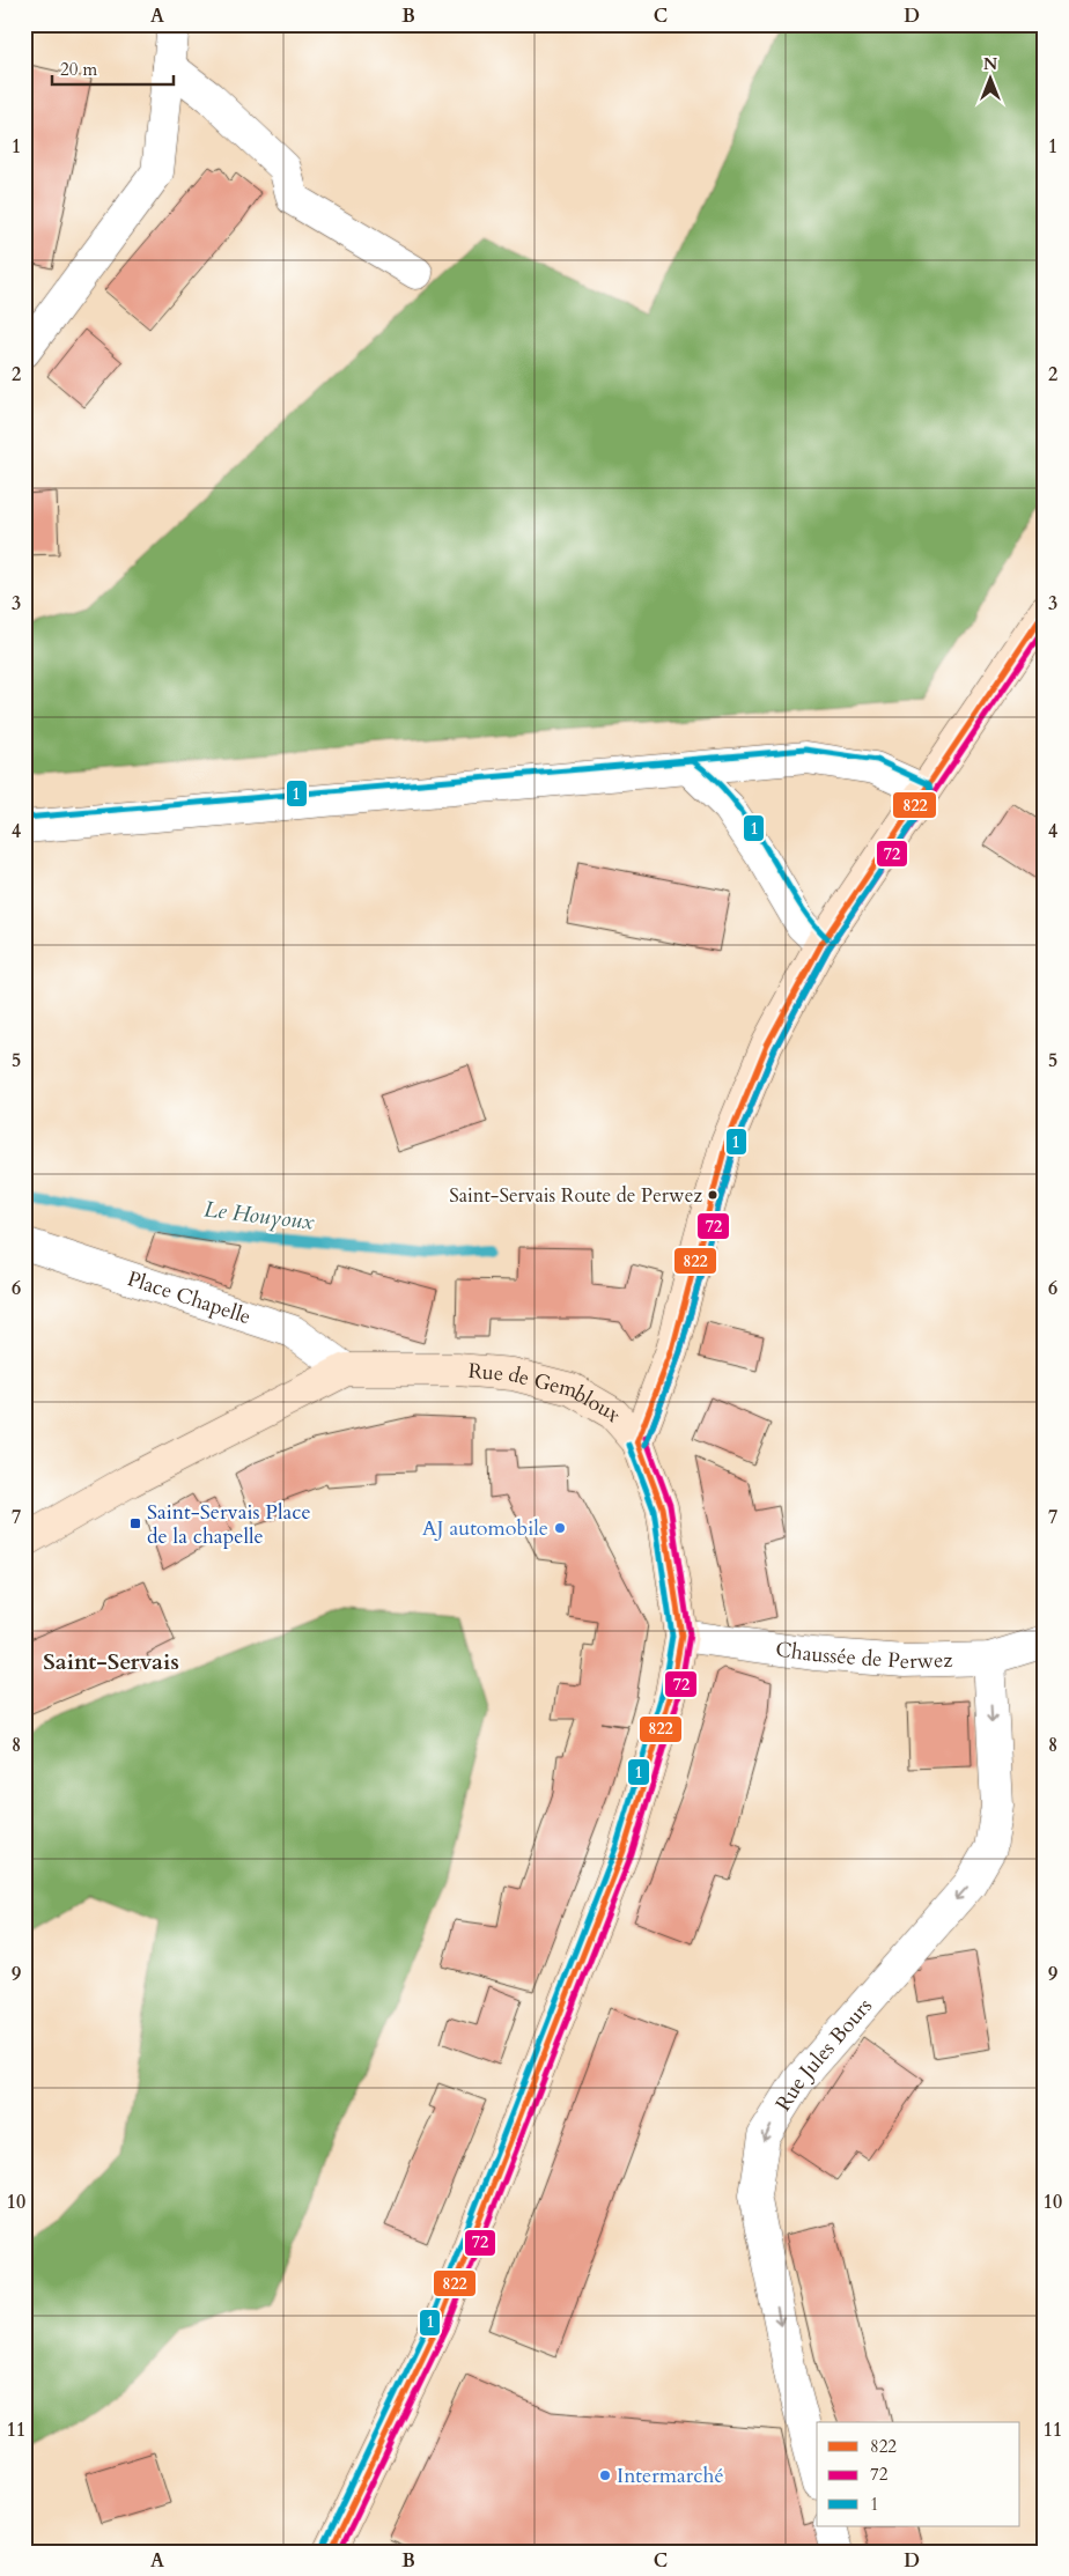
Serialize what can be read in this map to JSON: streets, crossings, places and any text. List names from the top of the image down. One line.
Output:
{"streets":{"main road":["Rue de Gembloux"],"street":["Place Chapelle","Chaussée de Perwez","Rue Jules Bours"]},"crossings":[["Place Chapelle","Rue de Gembloux"],["Rue de Gembloux","Chaussée de Perwez"],["Chaussée de Perwez","Rue Jules Bours"]],"one_way":["Rue Jules Bours"],"districts":["Saint-Servais"],"water":["Le Houyoux"],"places":{"other":["Saint-Servais Route de Perwez","AJ automobile","Intermarché"],"transit":["Saint-Servais Place de la chapelle"]},"lines":["transit line 822","transit line 72","transit line 1"],"legend":["822","72","1"],"scale_bar":"20 m","north":"top","grid":{"columns":["A","B","C","D"],"rows":["1","2","3","4","5","6","7","8","9","10","11"]}}
